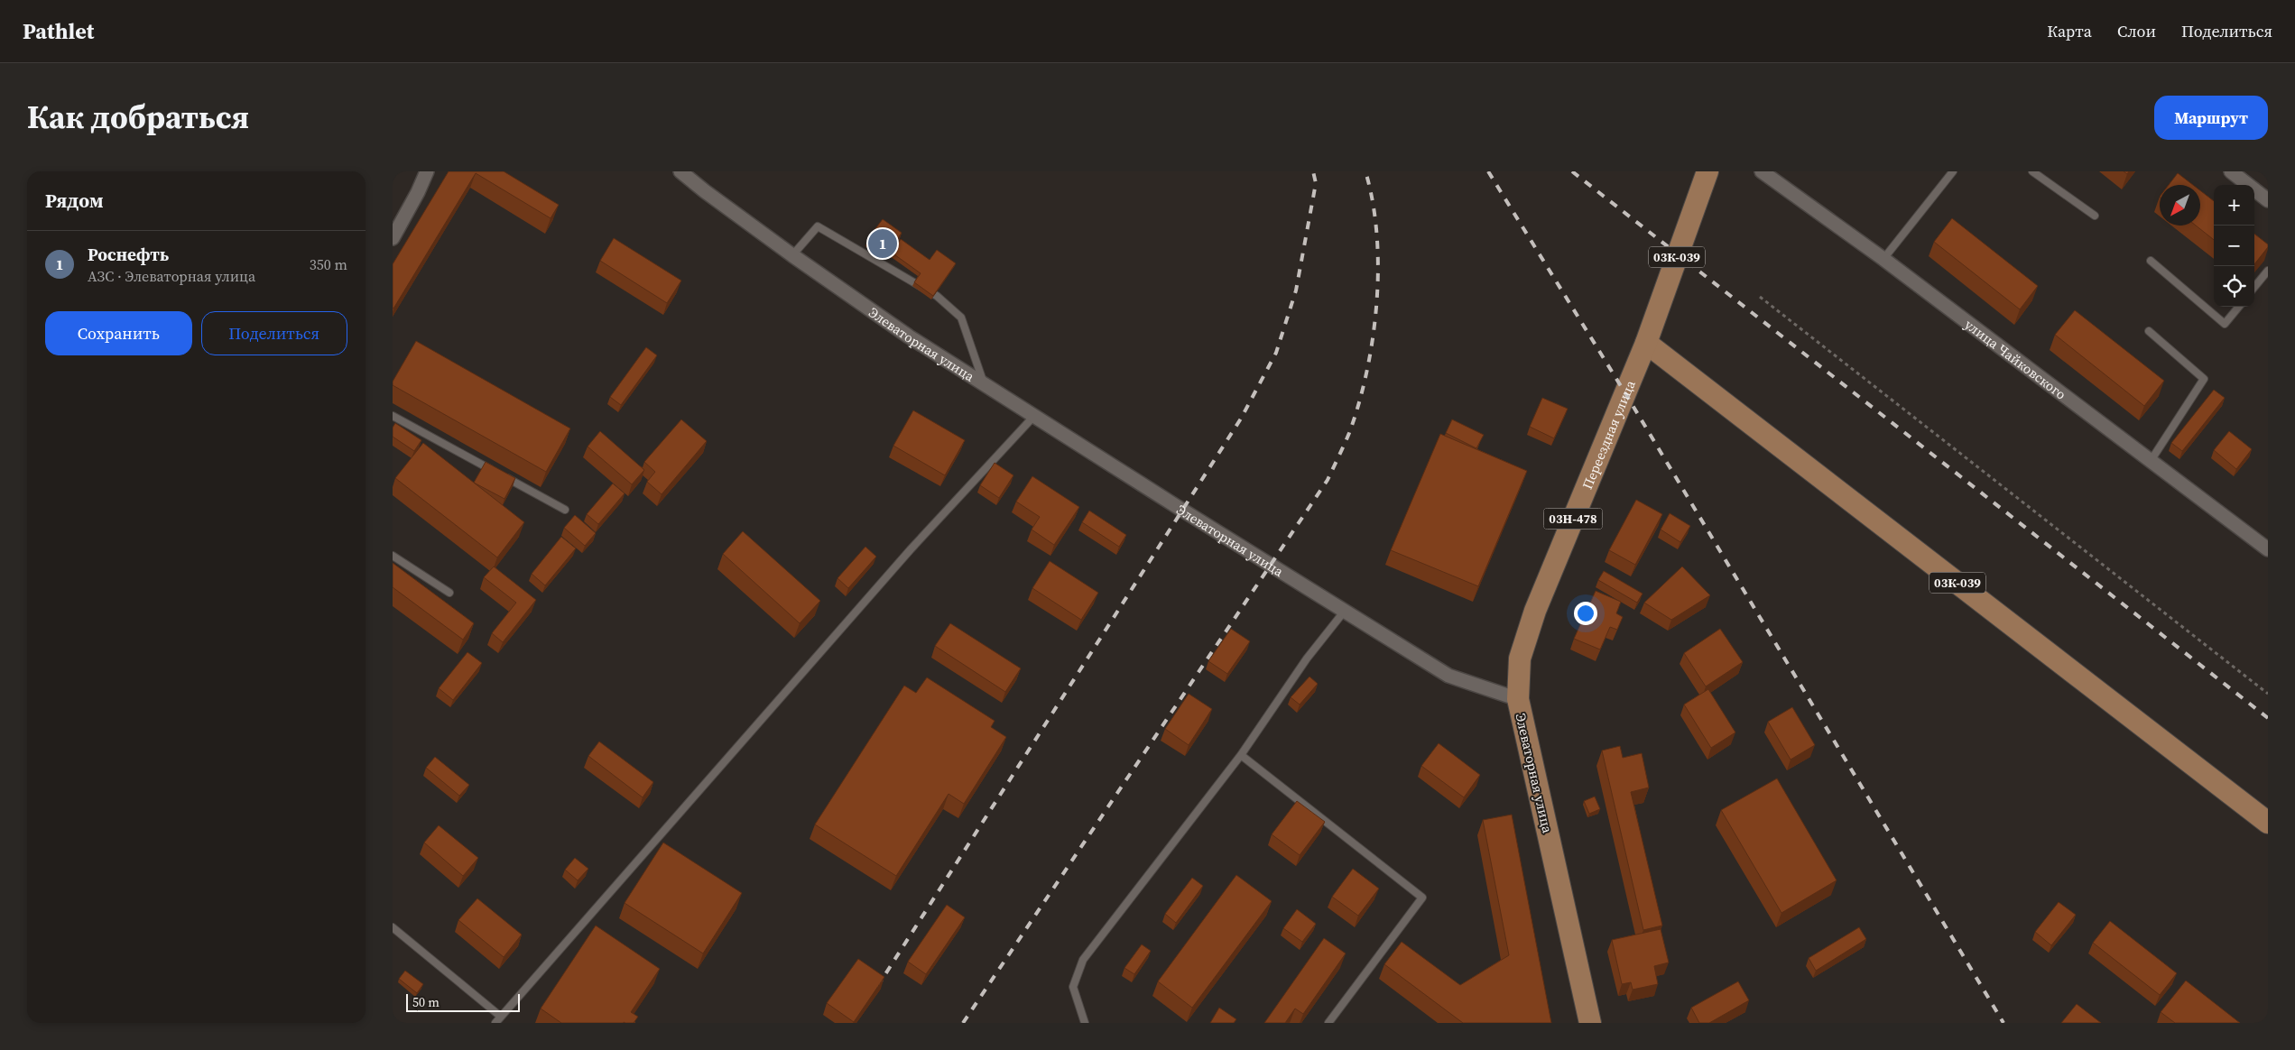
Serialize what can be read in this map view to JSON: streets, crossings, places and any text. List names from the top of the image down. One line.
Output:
{"streets":{"main road":["03К-039","Элеваторная улица","Переездная улица","03Н-478"],"street":["улица Чайковского"]},"crossings":[["03К-039","Переездная улица"],["Элеваторная улица","Переездная улица"]],"scale_bar":"50 m","north":"bottom left","page":{"header":"Pathlet","nav":["Карта","Слои","Поделиться"],"title":"Как добраться","buttons":["Маршрут",["Сохранить","Поделиться"]],"heading":"Рядом","map_buttons":["+","−"],"pins":"1","list":[{"mark":"1","name":"Роснефть","note":"АЗС · Элеваторная улица","value":"350 m"}],"scale":"50 m"}}
